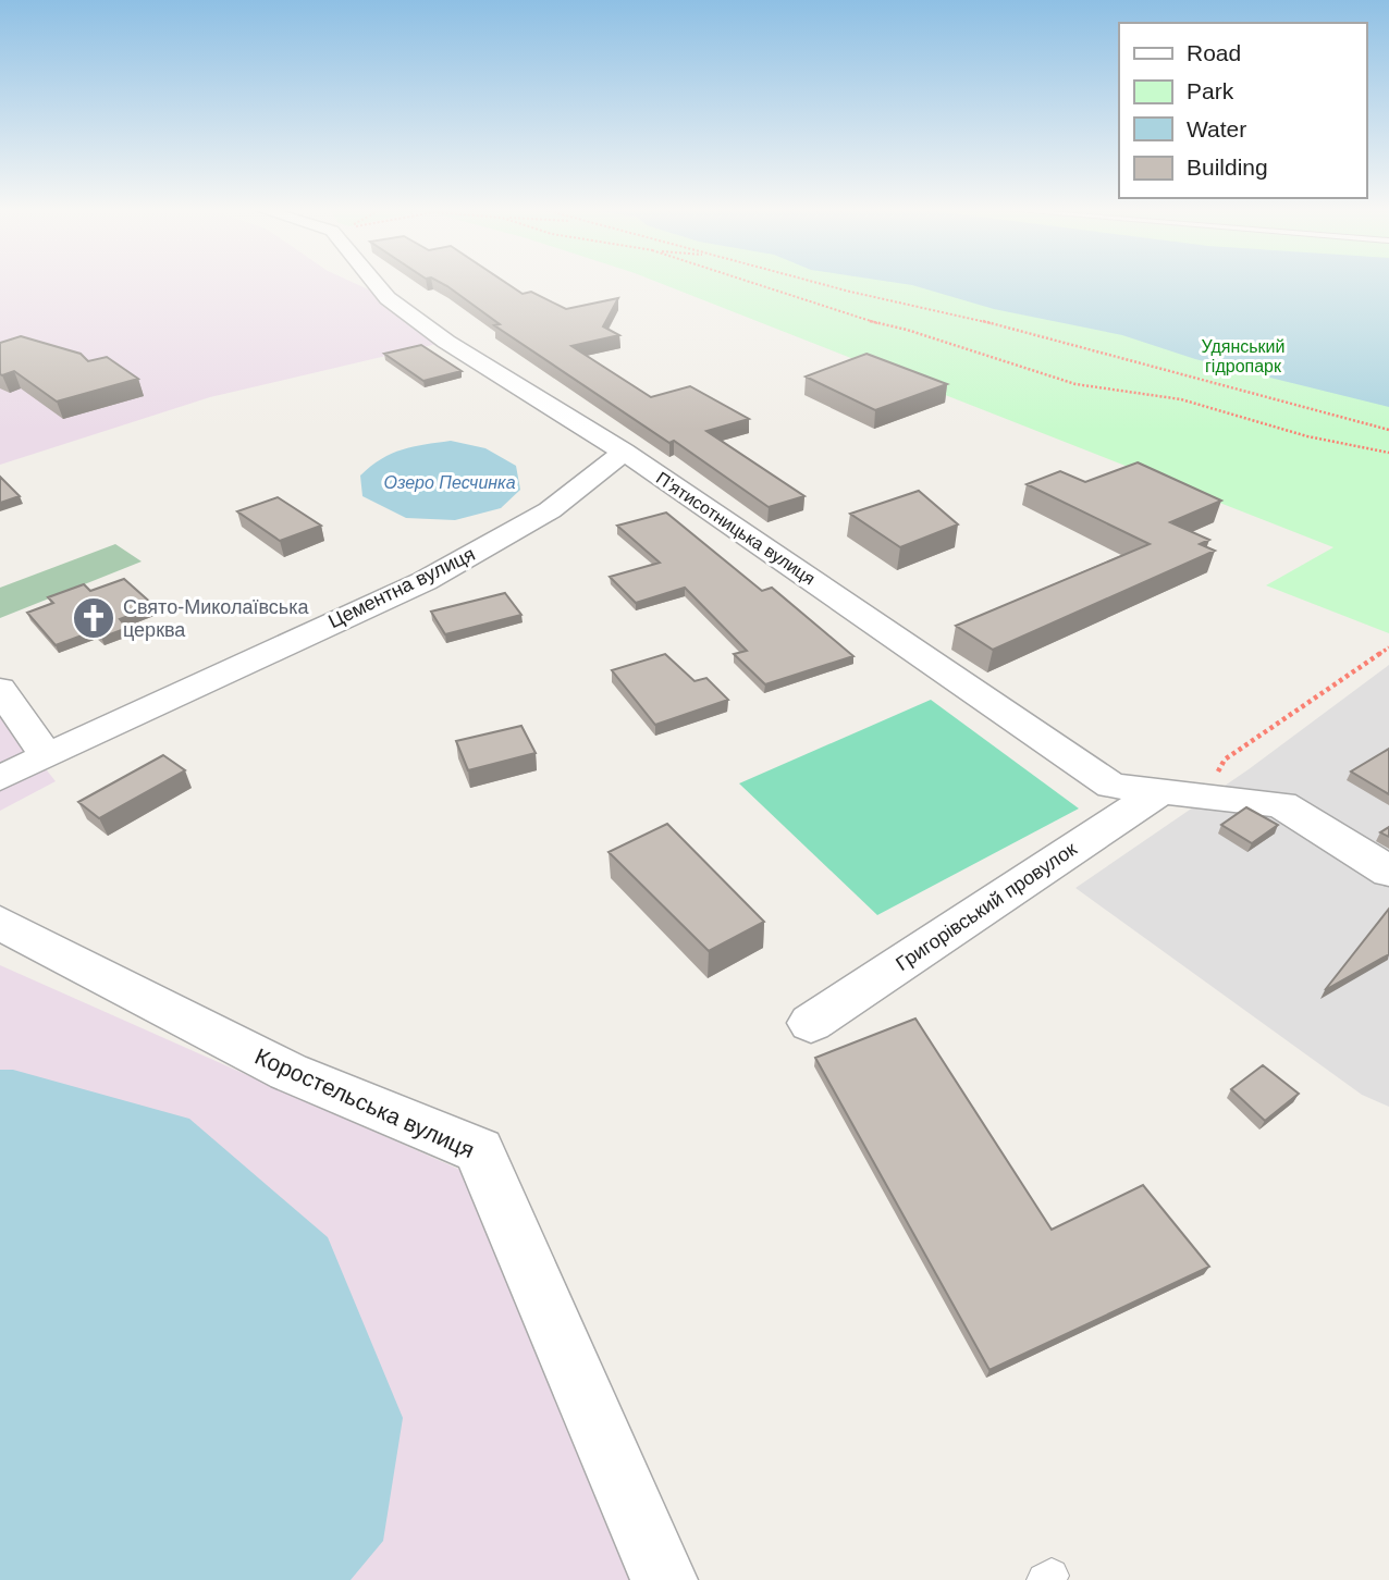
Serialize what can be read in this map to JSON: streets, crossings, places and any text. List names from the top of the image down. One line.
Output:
{"streets":{"street":["П’ятисотницька вулиця","Цементна вулиця","Григорівський провулок","Коростельська вулиця"]},"crossings":[["П’ятисотницька вулиця","Цементна вулиця"],["П’ятисотницька вулиця","Григорівський провулок"]],"water":["Озеро Песчинка"],"parks":["Удянський гідропарк"],"places":{"church":["Свято-Миколаївська церква"]},"legend":["Road","Park","Water","Building"]}
